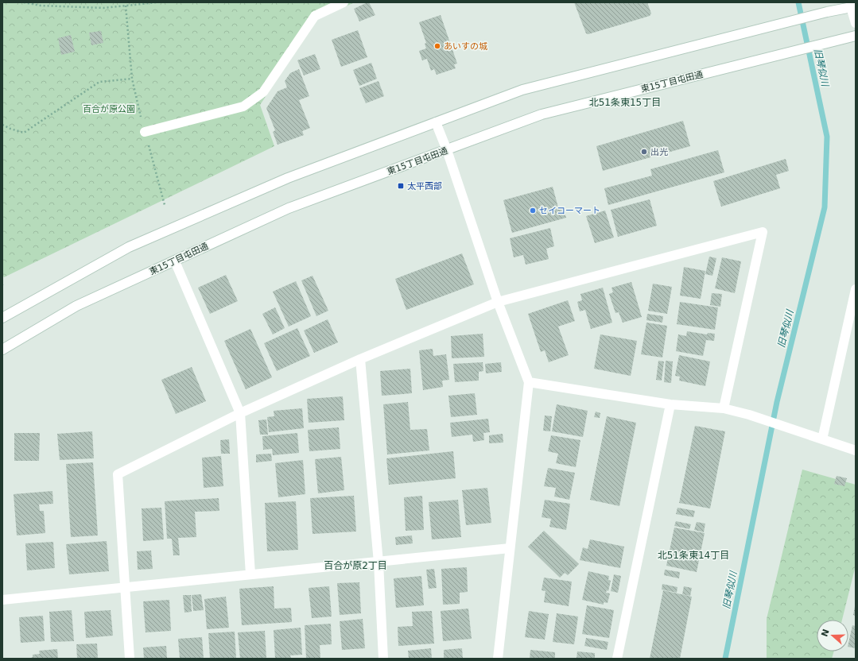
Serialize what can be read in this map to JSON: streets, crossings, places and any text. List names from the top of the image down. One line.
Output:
{"streets":{"street":["東15丁目屯田通"]},"districts":["北51条東15丁目","北51条東14丁目","百合が原2丁目"],"water":["旧琴似川"],"parks":["百合が原公園"],"places":{"other":["あいすの城","出光","セイコーマート"],"transit":["太平西部"]},"north":"left"}
